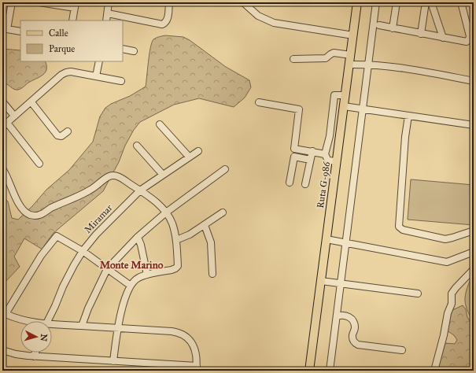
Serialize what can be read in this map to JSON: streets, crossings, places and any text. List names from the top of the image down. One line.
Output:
{"streets":{"main road":["Ruta G-986"],"street":["Miramar"]},"districts":["Monte Marino"],"legend":["Calle","Parque"],"north":"right"}
